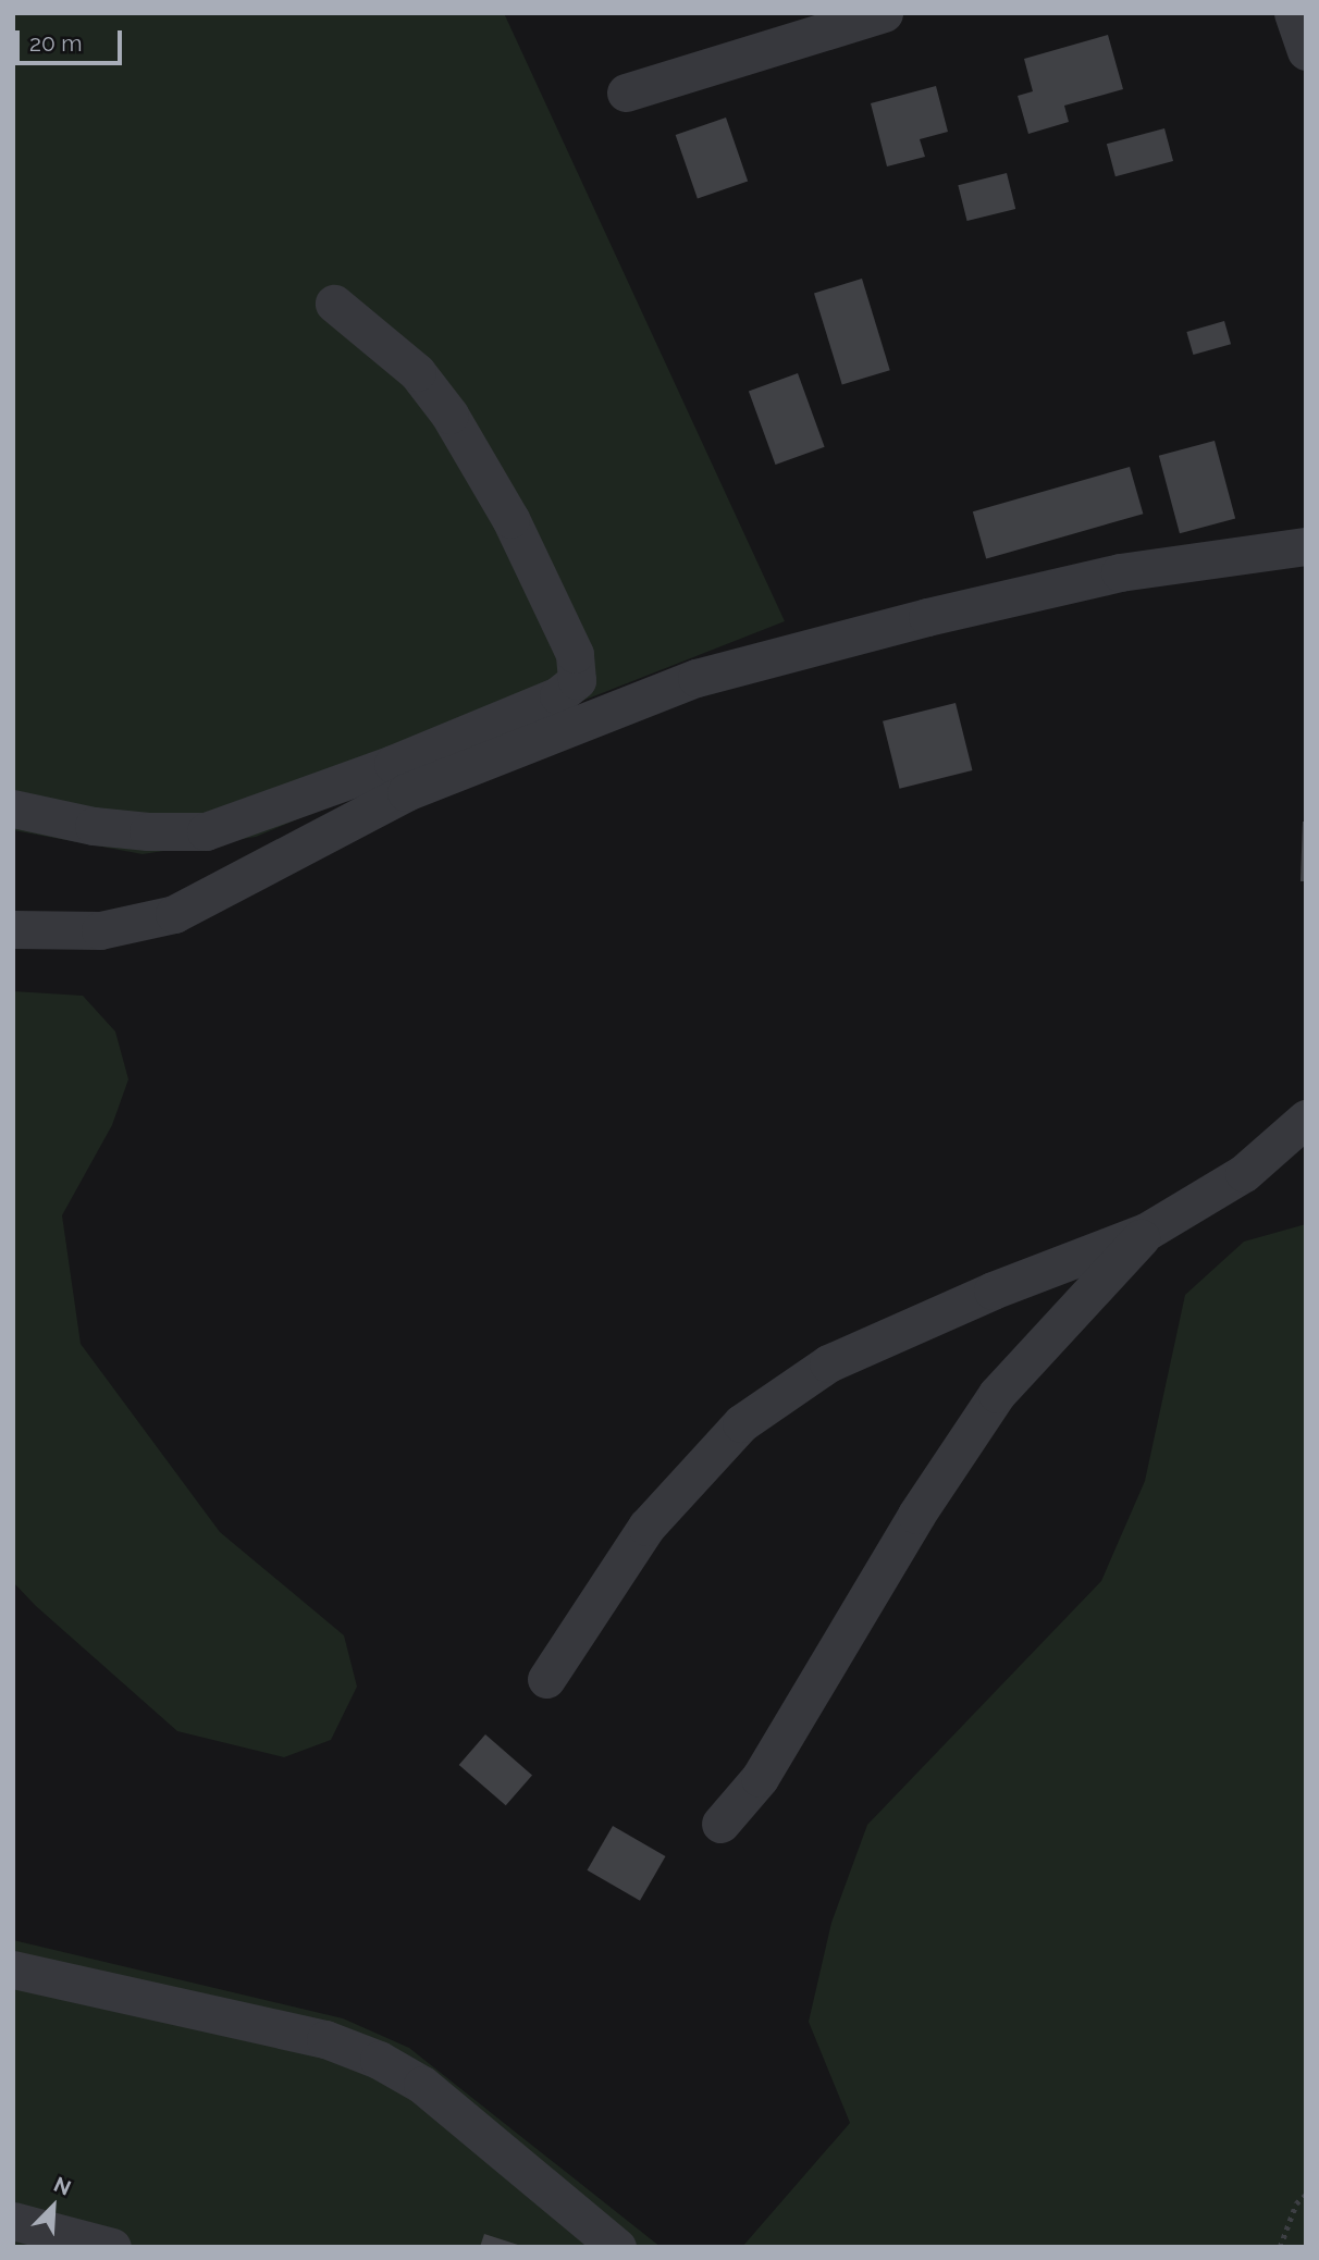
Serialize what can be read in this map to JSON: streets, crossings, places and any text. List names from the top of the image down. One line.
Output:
{"scale_bar":"20 m","north":"top right"}
